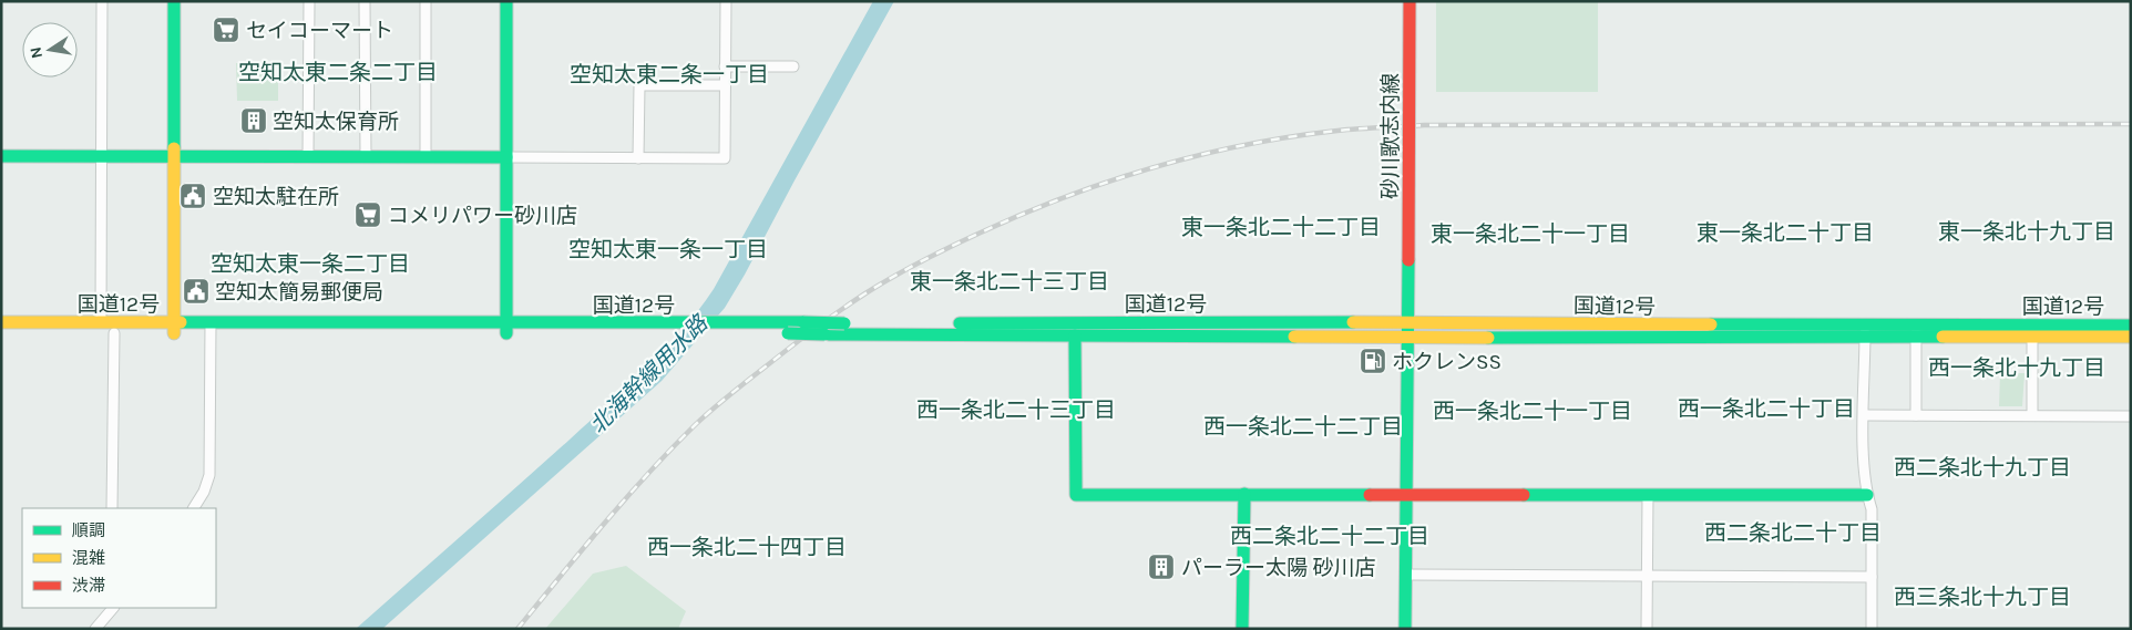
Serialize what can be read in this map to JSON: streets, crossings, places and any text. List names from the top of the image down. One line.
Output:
{"streets":{"main road":["砂川歌志内線","国道12号"]},"crossings":[["砂川歌志内線","国道12号"]],"districts":["空知太東二条二丁目","空知太東二条一丁目","東一条北二十二丁目","東一条北十九丁目","東一条北二十丁目","東一条北二十一丁目","空知太東一条一丁目","空知太東一条二丁目","東一条北二十三丁目","西一条北十九丁目","西一条北二十丁目","西一条北二十三丁目","西一条北二十一丁目","西一条北二十二丁目","西二条北十九丁目","西二条北二十丁目","西二条北二十二丁目","西一条北二十四丁目","西三条北十九丁目"],"water":["北海幹線用水路"],"places":{"supermarket":["セイコーマート","コメリパワー砂川店"],"building":["空知太保育所","パーラー太陽 砂川店"],"public building":["空知太駐在所","空知太簡易郵便局"],"fuel station":["ホクレンSS"]},"legend":["順調","混雑","渋滞"],"north":"left"}
